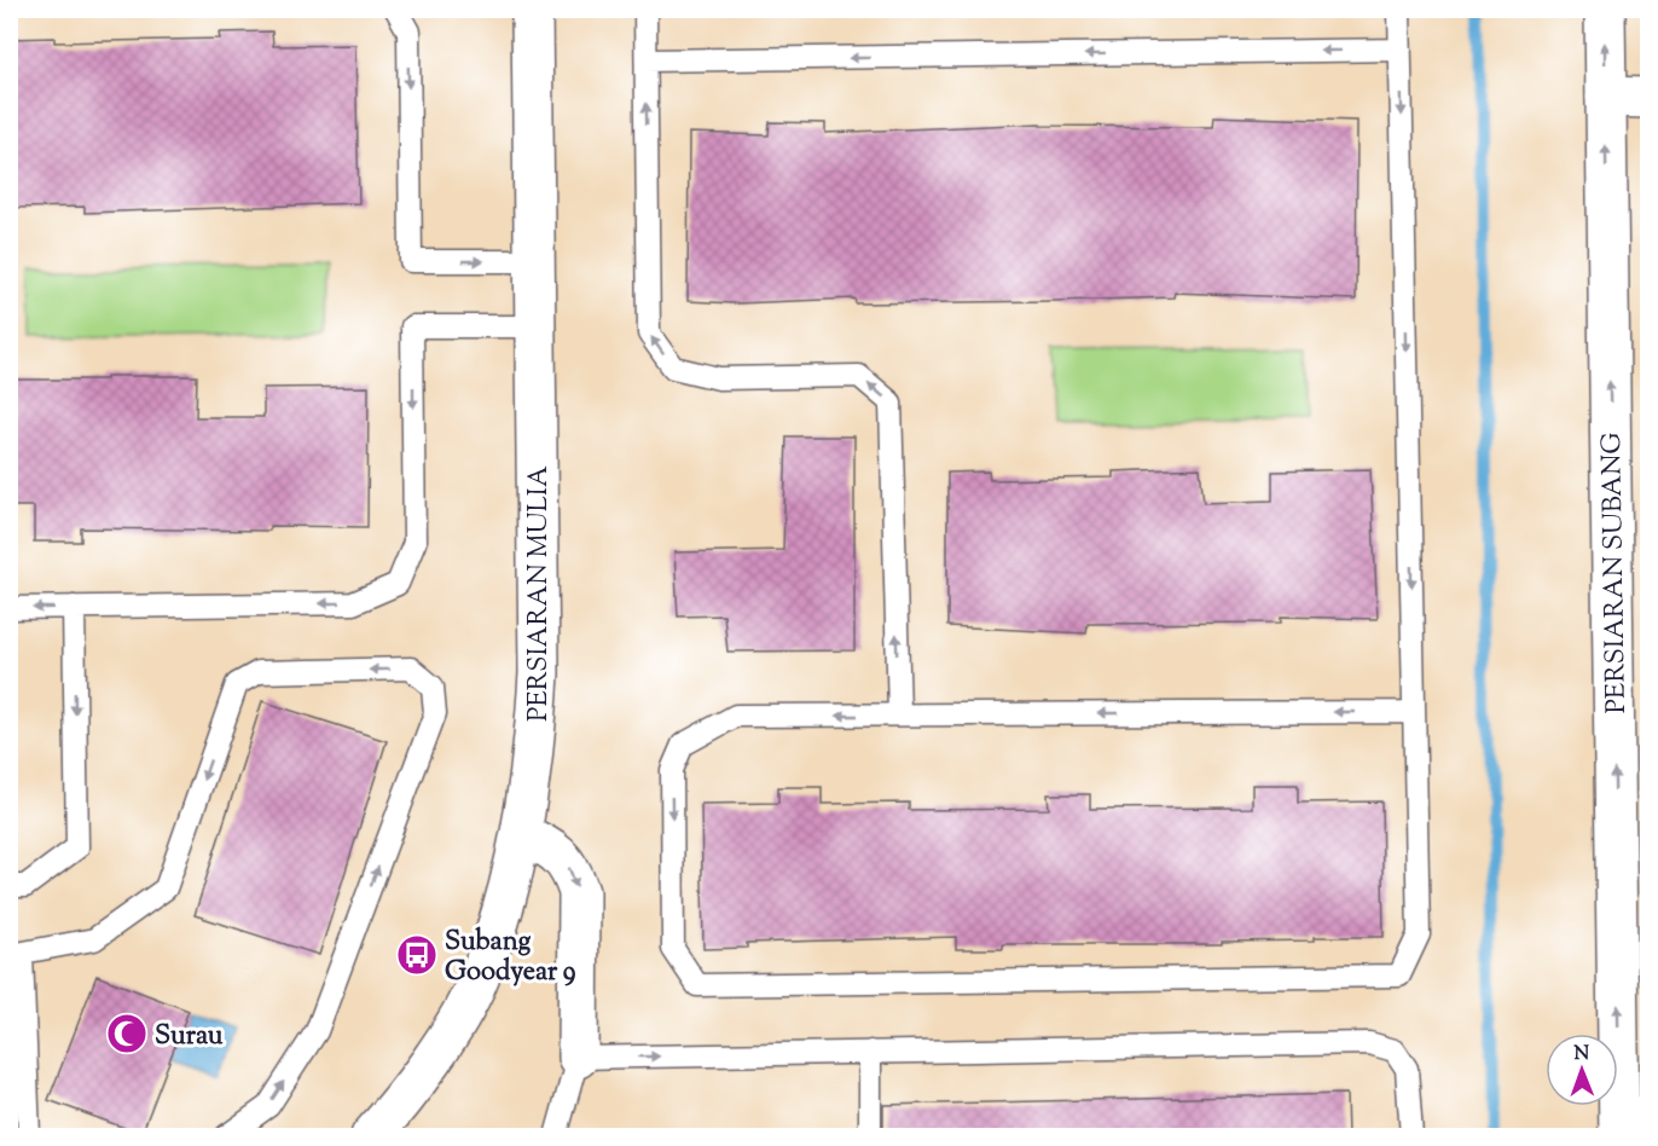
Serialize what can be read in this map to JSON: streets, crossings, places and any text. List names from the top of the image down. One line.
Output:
{"streets":{"street":["PERSIARAN SUBANG","PERSIARAN MULIA"]},"one_way":["PERSIARAN SUBANG"],"places":{"bus stop":["Subang Goodyear 9"],"mosque":["Surau"]},"north":"top"}
